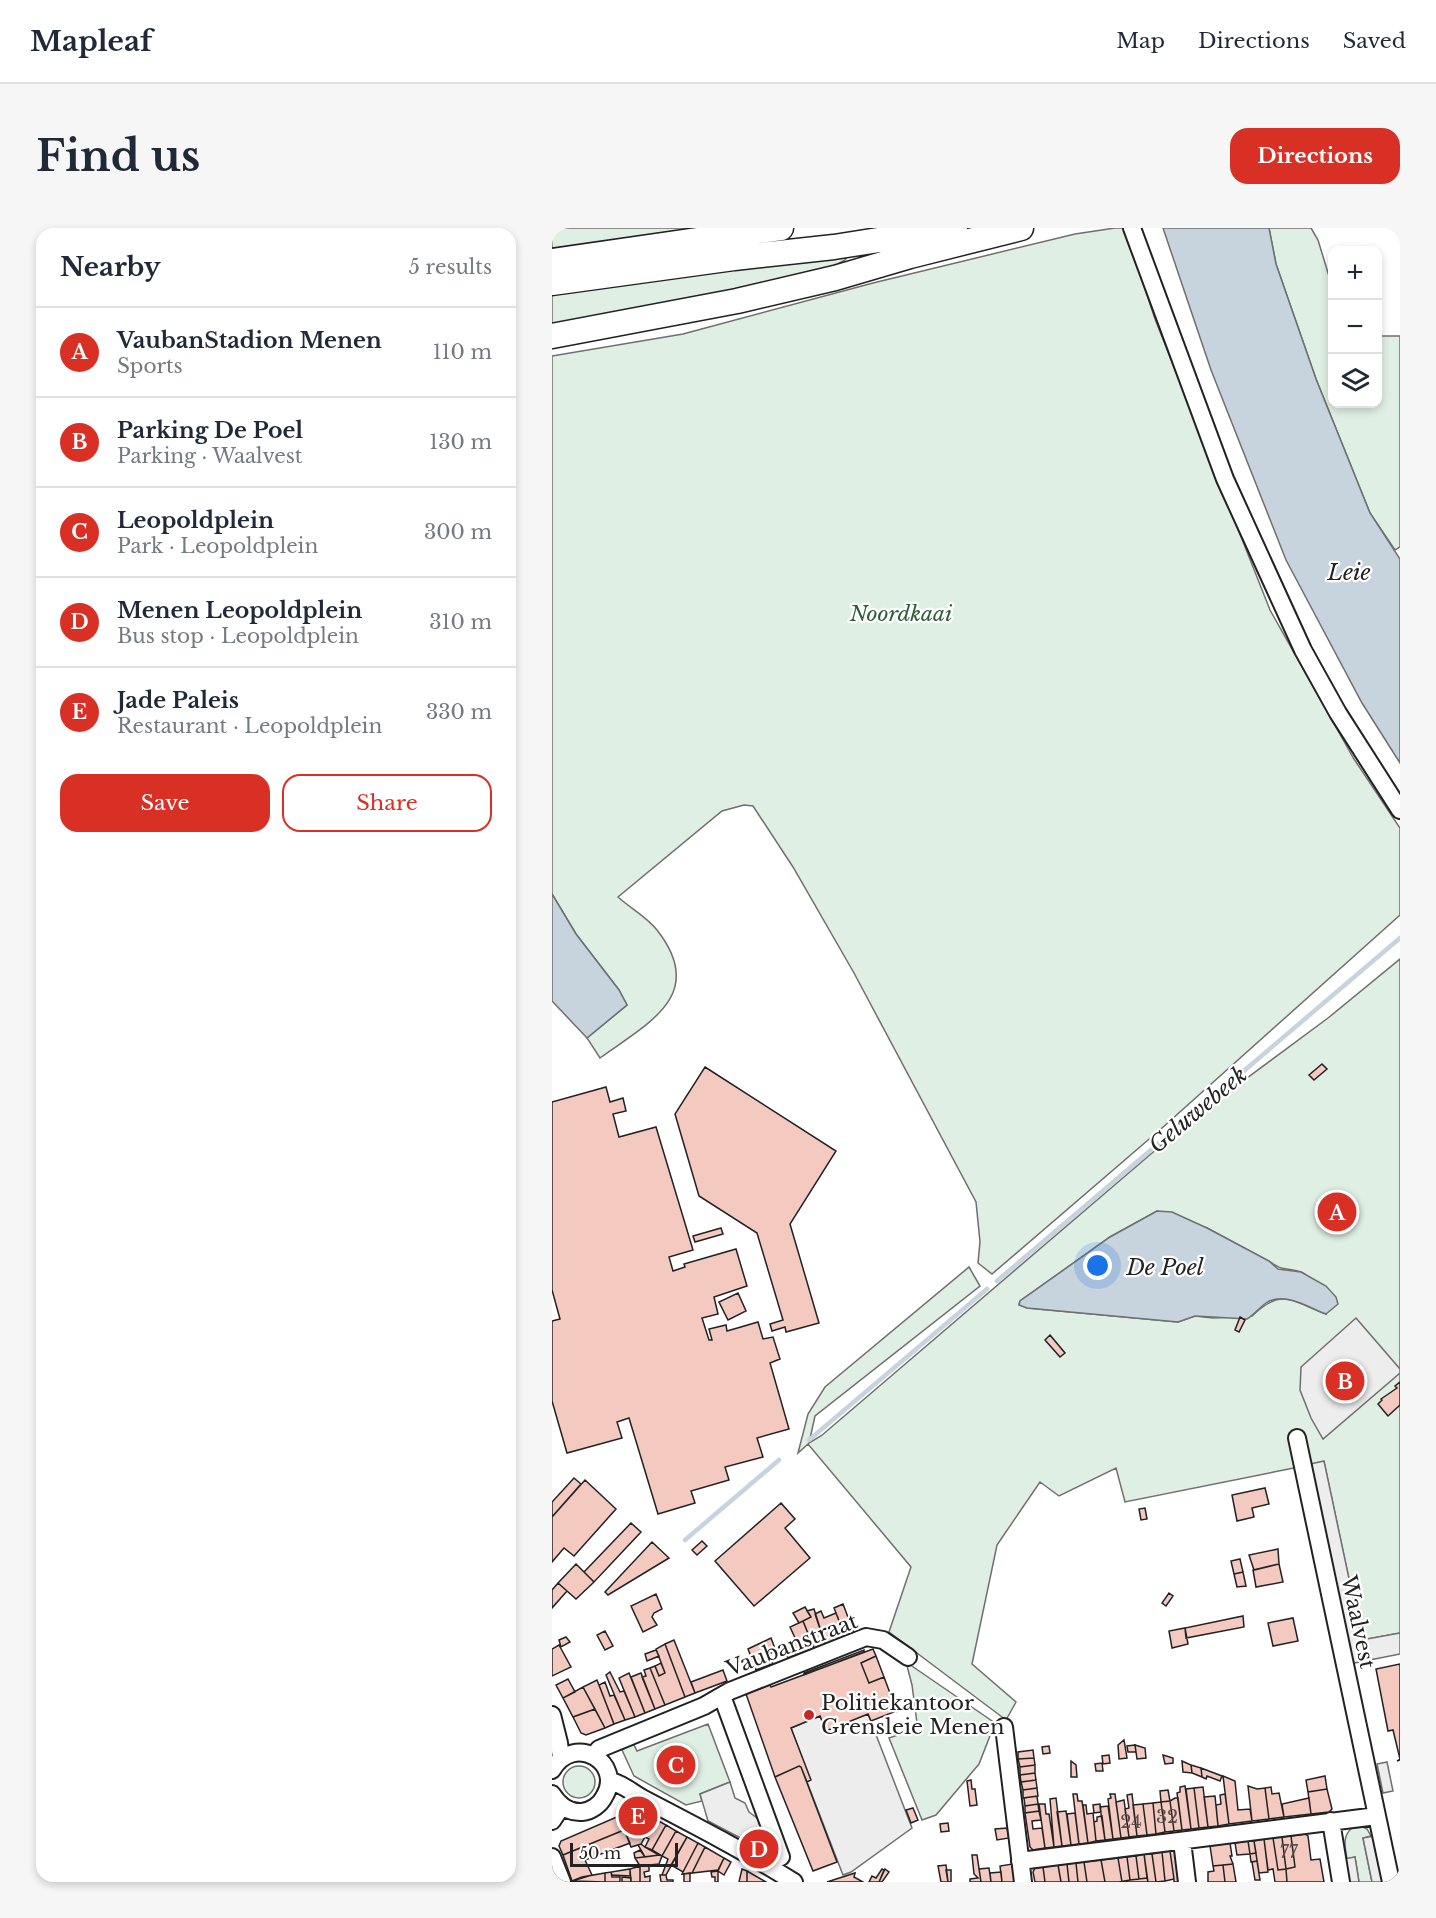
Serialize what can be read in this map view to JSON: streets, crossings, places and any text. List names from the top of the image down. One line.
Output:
{"streets":{"street":["Waalvest","Vaubanstraat"]},"water":["Leie","Geluwebeek","De Poel"],"parks":["Noordkaai"],"places":["Politiekantoor Grensleie Menen"],"house_numbers":["32","24","77"],"scale_bar":"50 m","page":{"header":"Mapleaf","nav":["Map","Directions","Saved"],"buttons":["Directions",["Save","Share"]],"title":"Find us","heading":["Nearby","5 results"],"map_buttons":["+","−"],"list":[{"mark":"A","name":"VaubanStadion Menen","note":"Sports","value":"110 m"},{"mark":"B","name":"Parking De Poel","note":"Parking · Waalvest","value":"130 m"},{"mark":"C","name":"Leopoldplein","note":"Park · Leopoldplein","value":"300 m"},{"mark":"D","name":"Menen Leopoldplein","note":"Bus stop · Leopoldplein","value":"310 m"},{"mark":"E","name":"Jade Paleis","note":"Restaurant · Leopoldplein","value":"330 m"}],"pins":["A","B","C","E","D"],"scale":"50 m"}}
